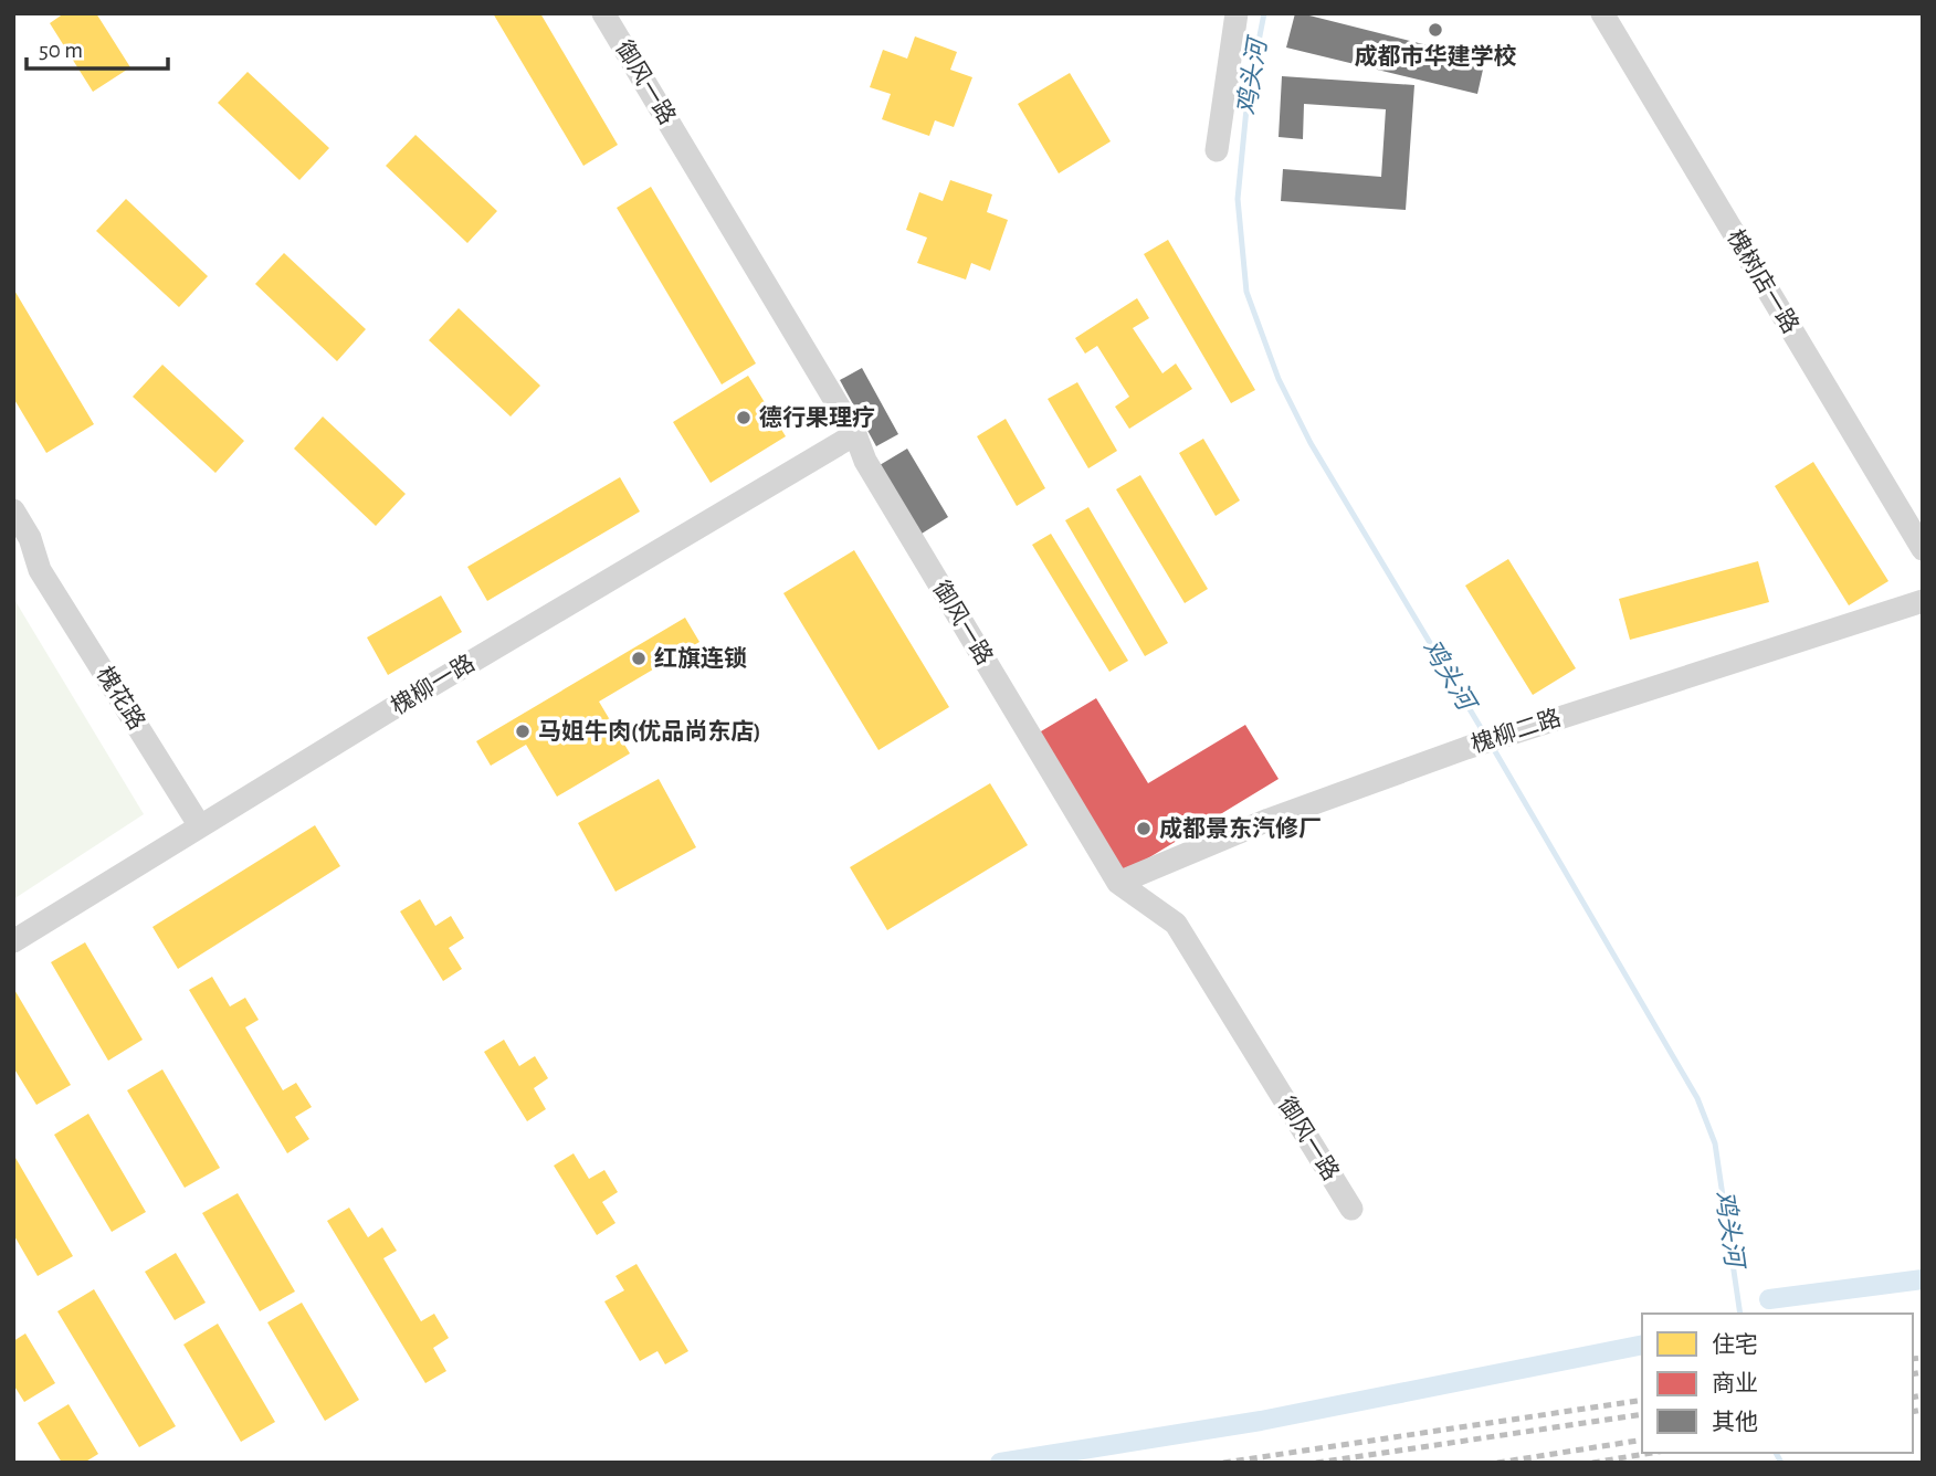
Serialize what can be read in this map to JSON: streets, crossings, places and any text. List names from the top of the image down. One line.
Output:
{"streets":{"street":["御风一路","槐树店一路","槐柳一路","槐花路","槐柳二路"]},"crossings":[["御风一路","槐柳一路"],["御风一路","槐柳二路"],["槐柳一路","槐花路"]],"water":["鸡头河"],"places":["成都市华建学校","德行果理疗","红旗连锁","马姐牛肉(优品尚东店)","成都景东汽修厂"],"legend":["住宅","商业","其他"],"scale_bar":"50 m"}
